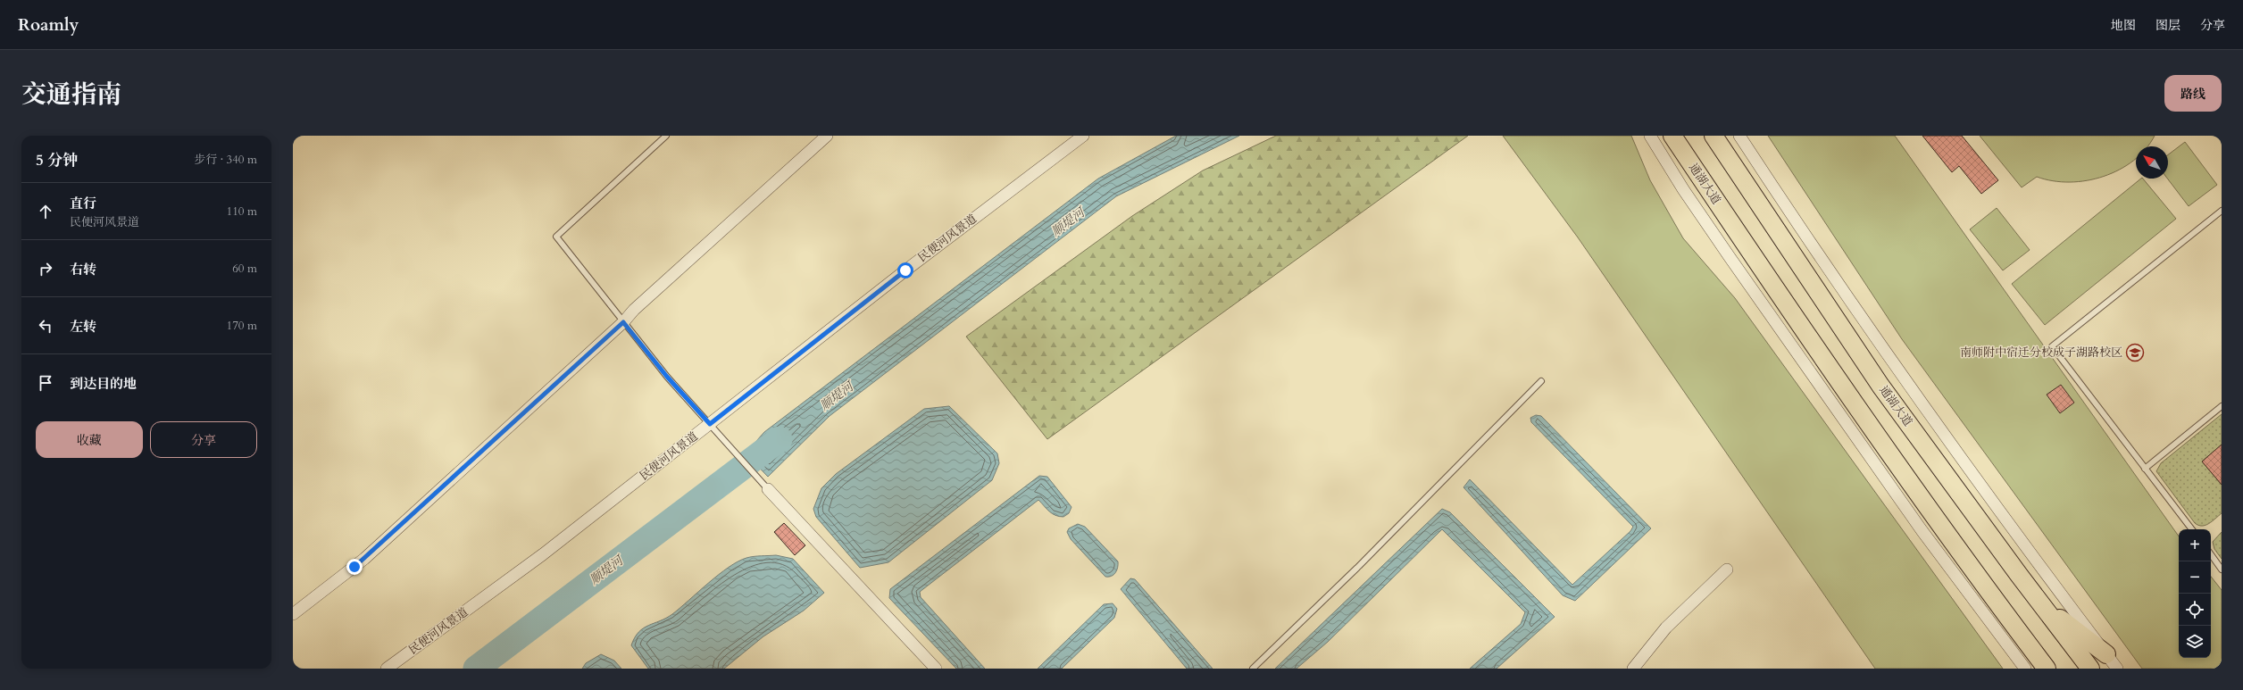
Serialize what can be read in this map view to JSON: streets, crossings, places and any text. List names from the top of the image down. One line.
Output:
{"streets":{"main road":["通湖大道"],"street":["民便河风景道"]},"water":["顺堤河"],"places":{"school or university":["南师附中宿迁分校成子湖路校区"]},"north":"top left","page":{"header":"Roamly","nav":["地图","图层","分享"],"title":"交通指南","buttons":["路线",["收藏","分享"]],"heading":["5 分钟","步行 · 340 m"],"list":[["直行","民便河风景道","110 m"],["右转","60 m"],["左转","170 m"],"到达目的地"],"map_buttons":["+","−"]}}
